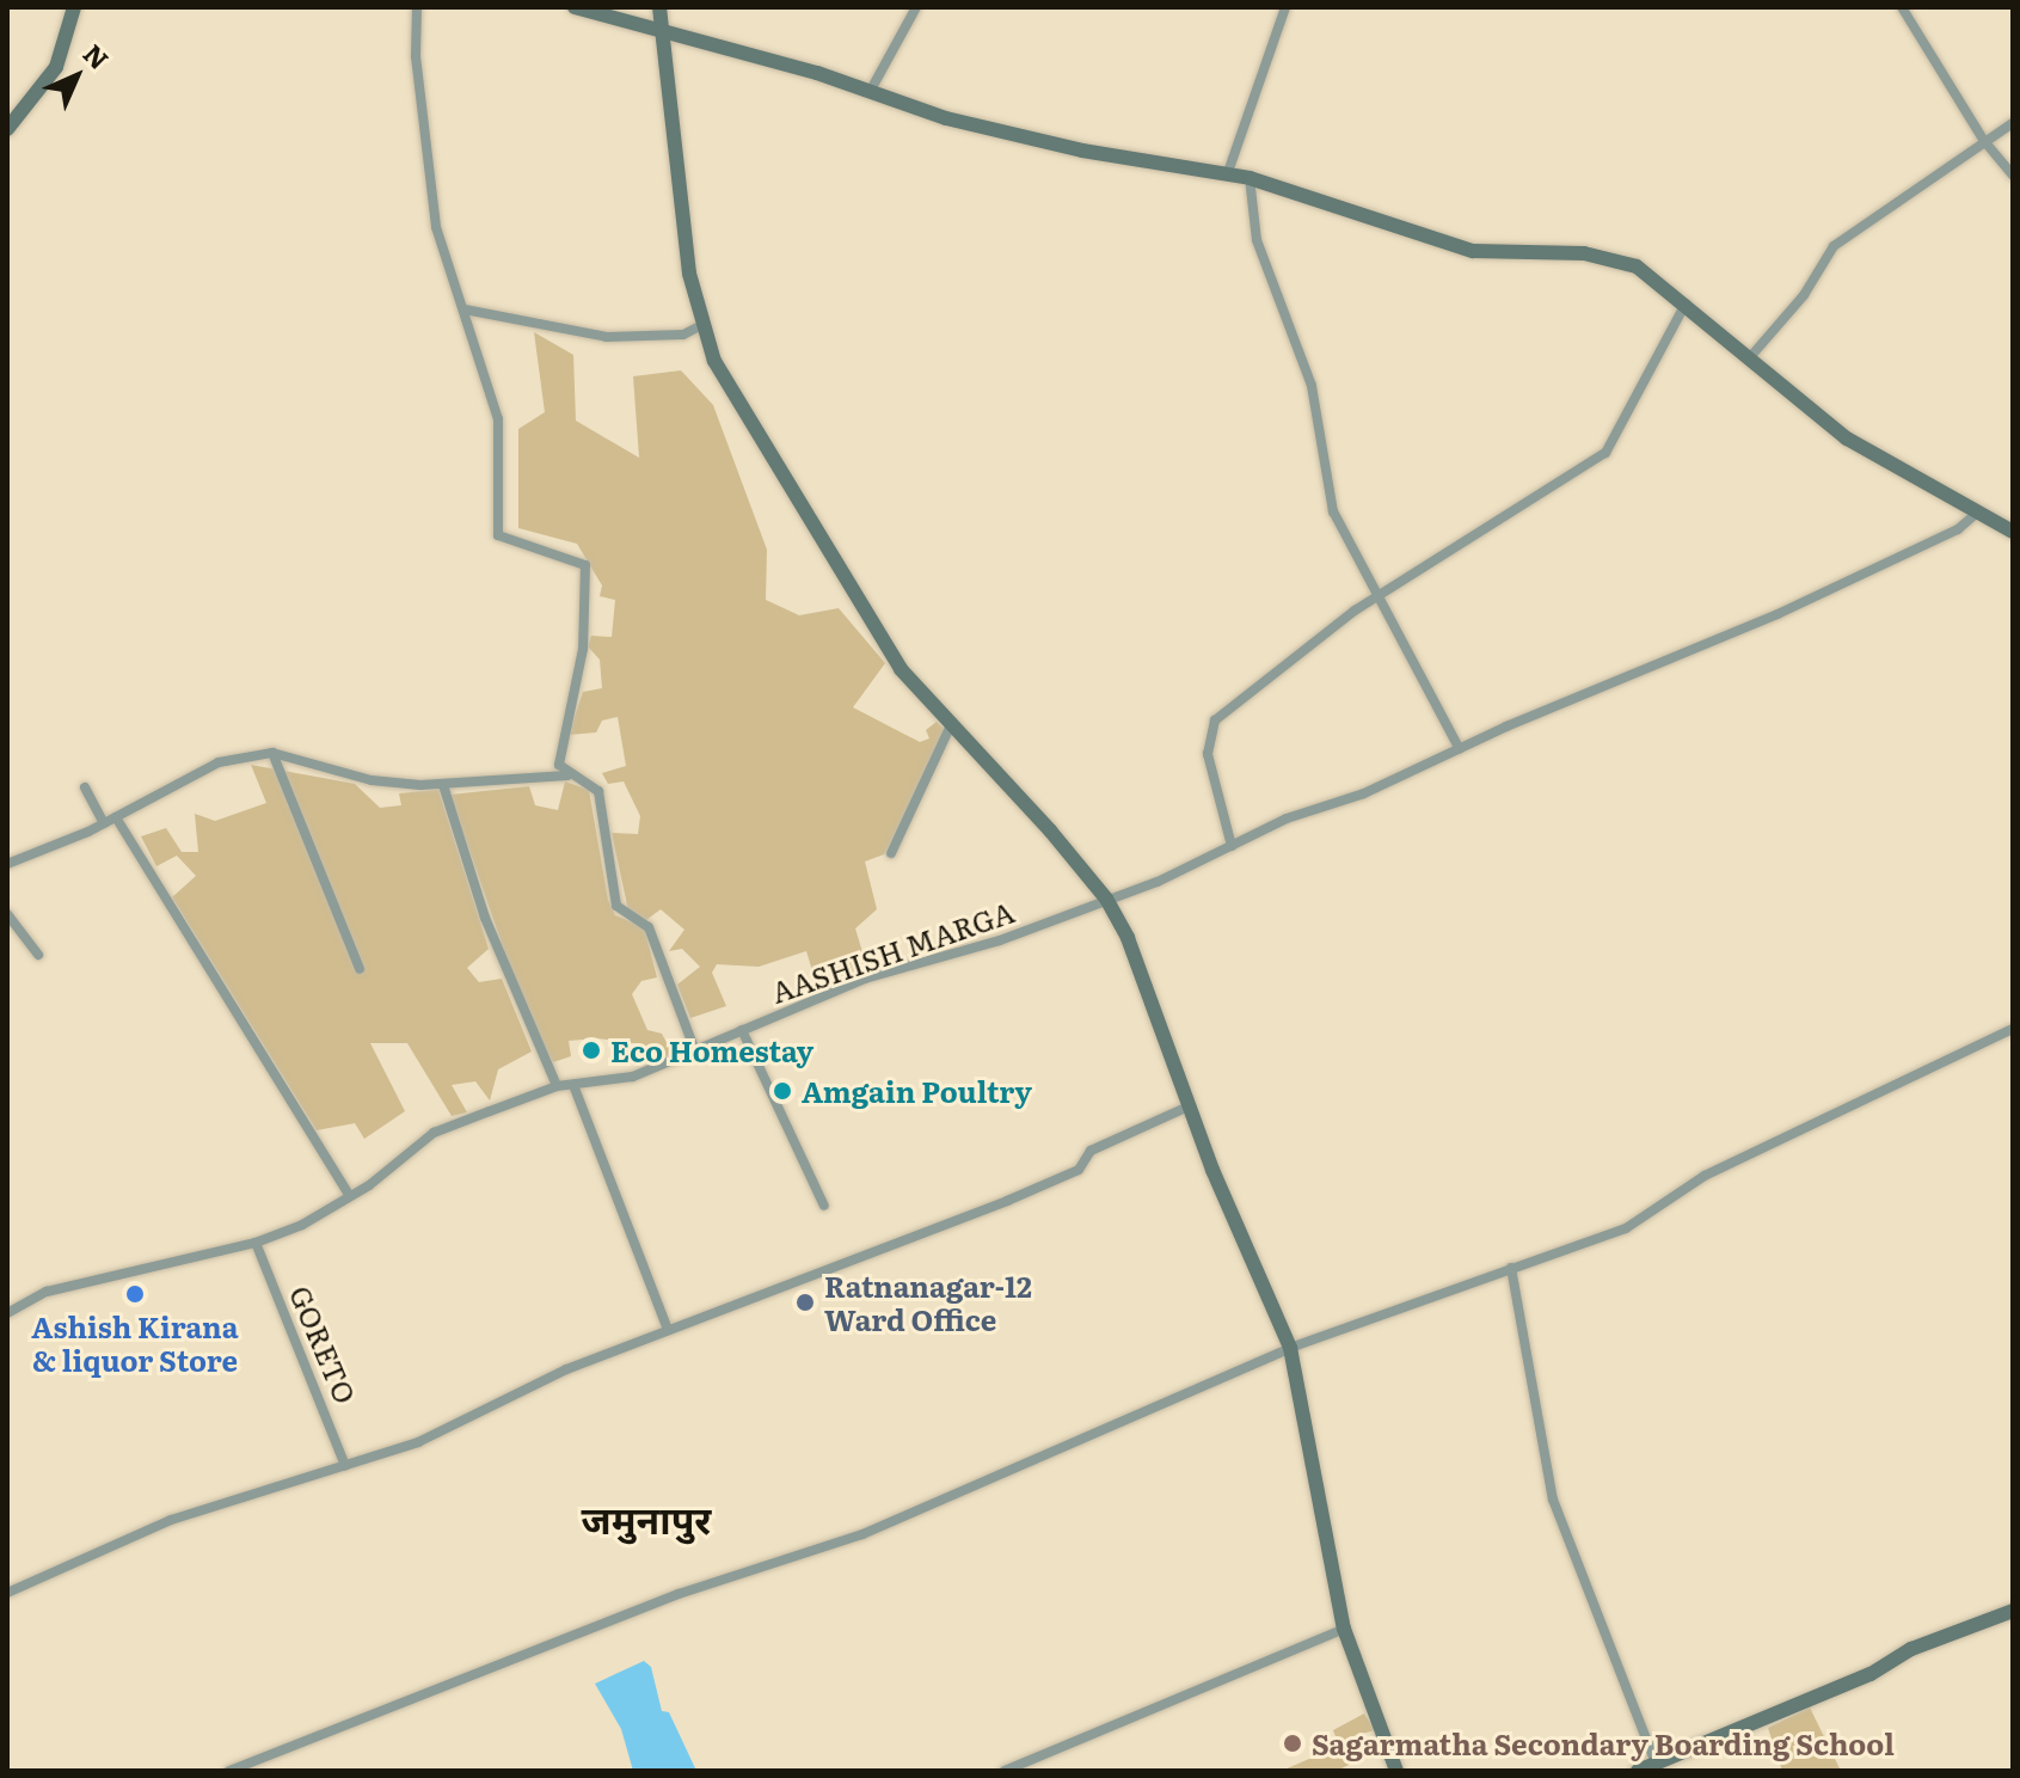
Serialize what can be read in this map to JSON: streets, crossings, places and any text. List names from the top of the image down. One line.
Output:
{"streets":{"street":["AASHISH MARGA","GORETO"]},"crossings":[["AASHISH MARGA","GORETO"]],"districts":["जमुनापुर"],"places":["Eco Homestay","Amgain Poultry","Ashish Kirana & liquor Store","Ratnanagar-12 Ward Office","Sagarmatha Secondary Boarding School"],"north":"top right"}
